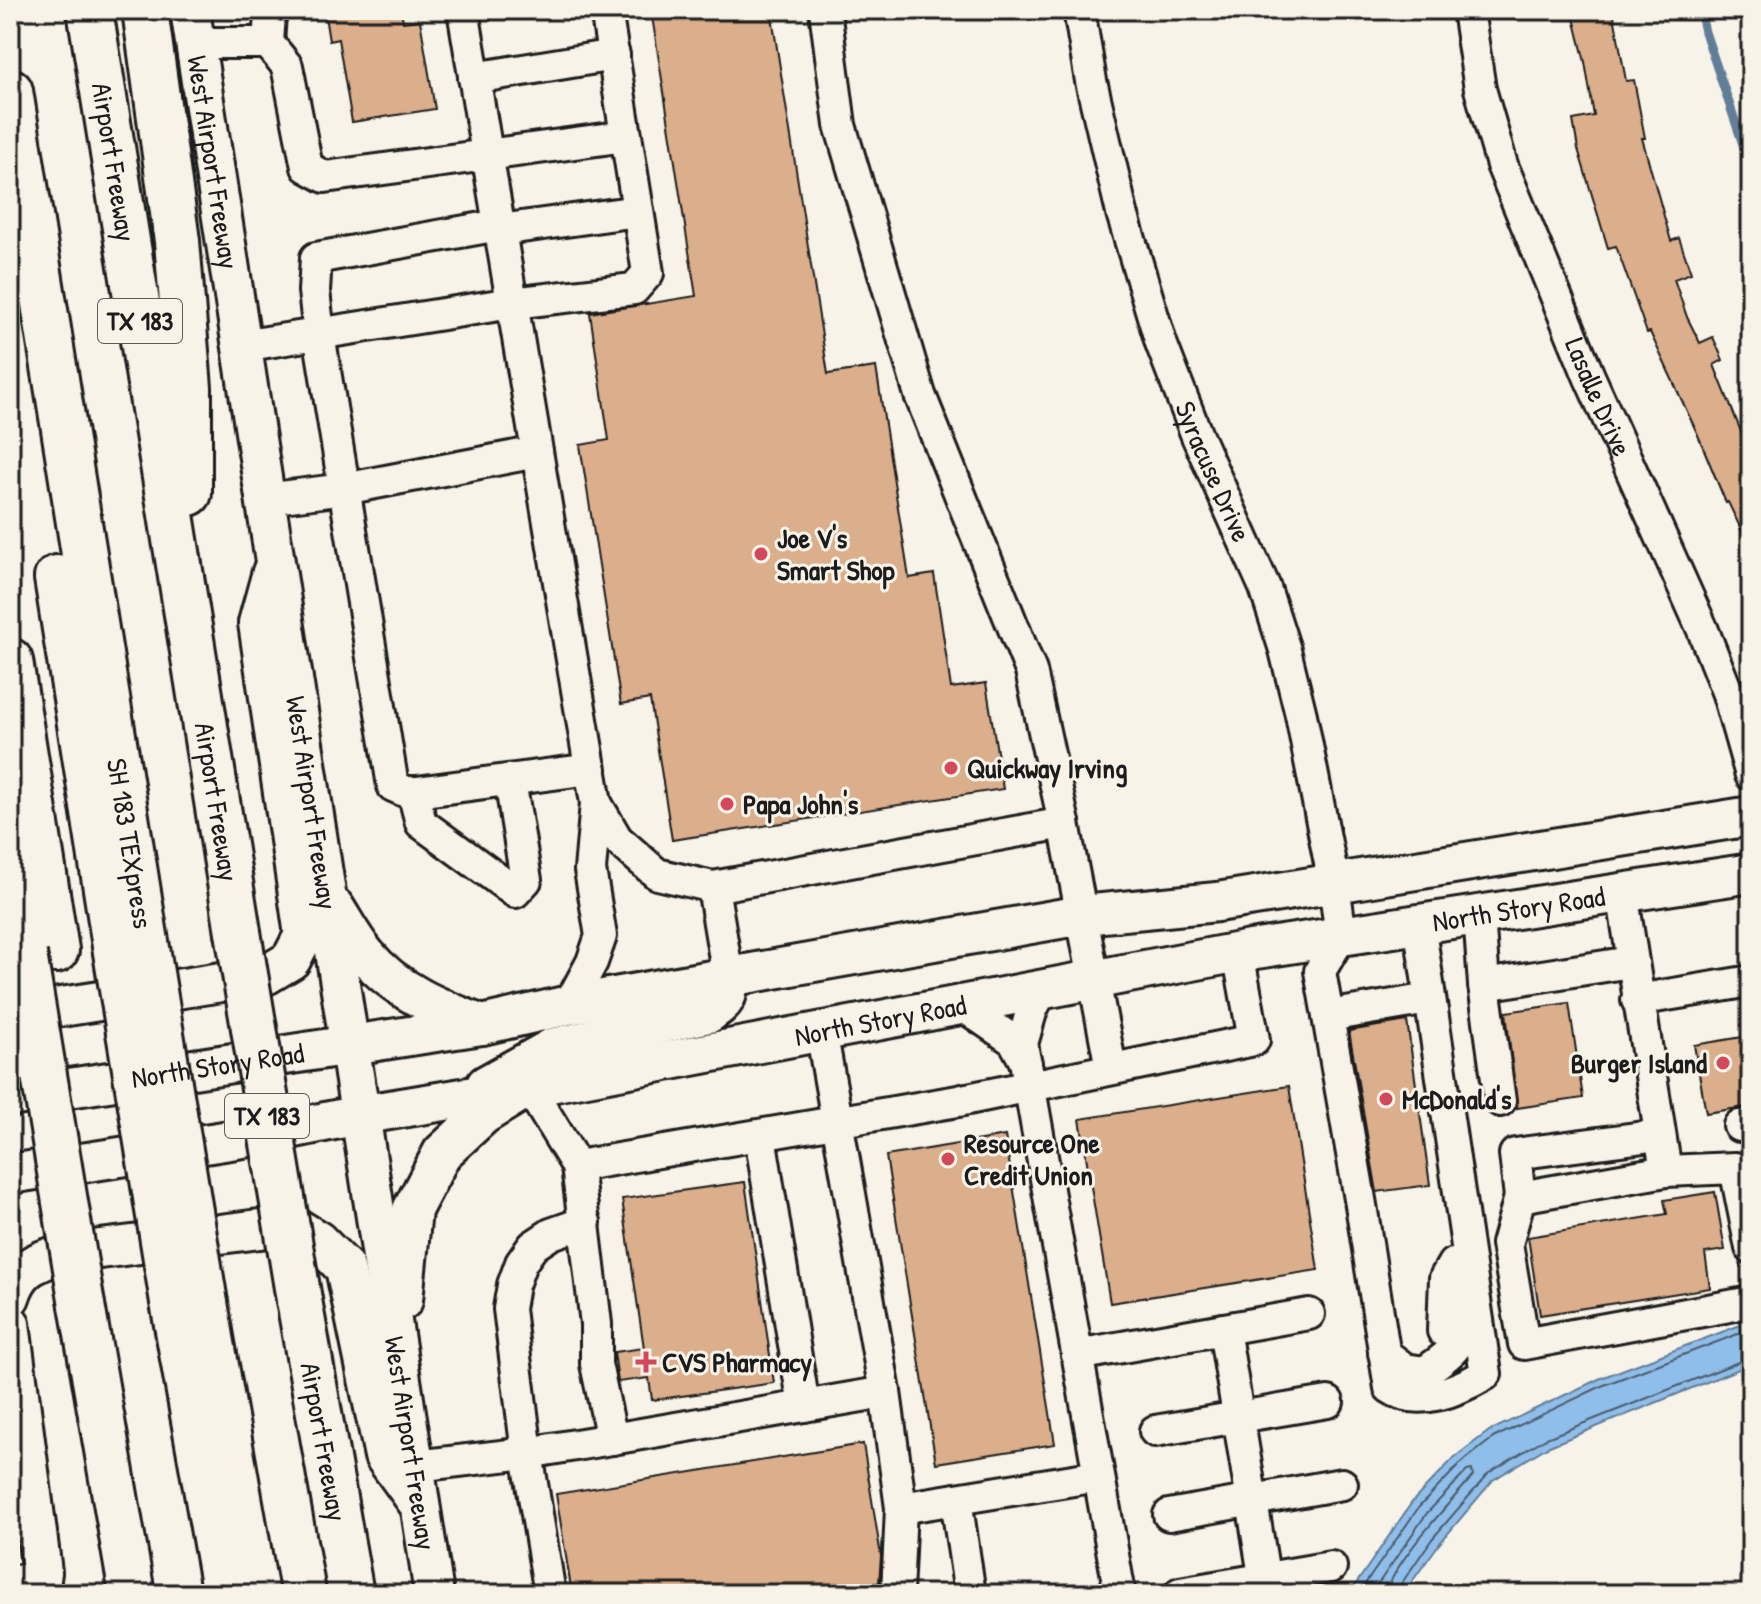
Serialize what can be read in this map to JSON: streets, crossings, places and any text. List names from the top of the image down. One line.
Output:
{"streets":{"highway":["Airport Freeway","TX 183","SH 183 TEXpress"],"main road":["West Airport Freeway","North Story Road"],"street":["Lasalle Drive","Syracuse Drive"]},"crossings":[["West Airport Freeway","North Story Road"],["Syracuse Drive","North Story Road"]],"places":{"other":["Joe V's Smart Shop","Quickway Irving","Papa John's","Burger Island","McDonald's","Resource One Credit Union"],"health":["CVS Pharmacy"]}}
